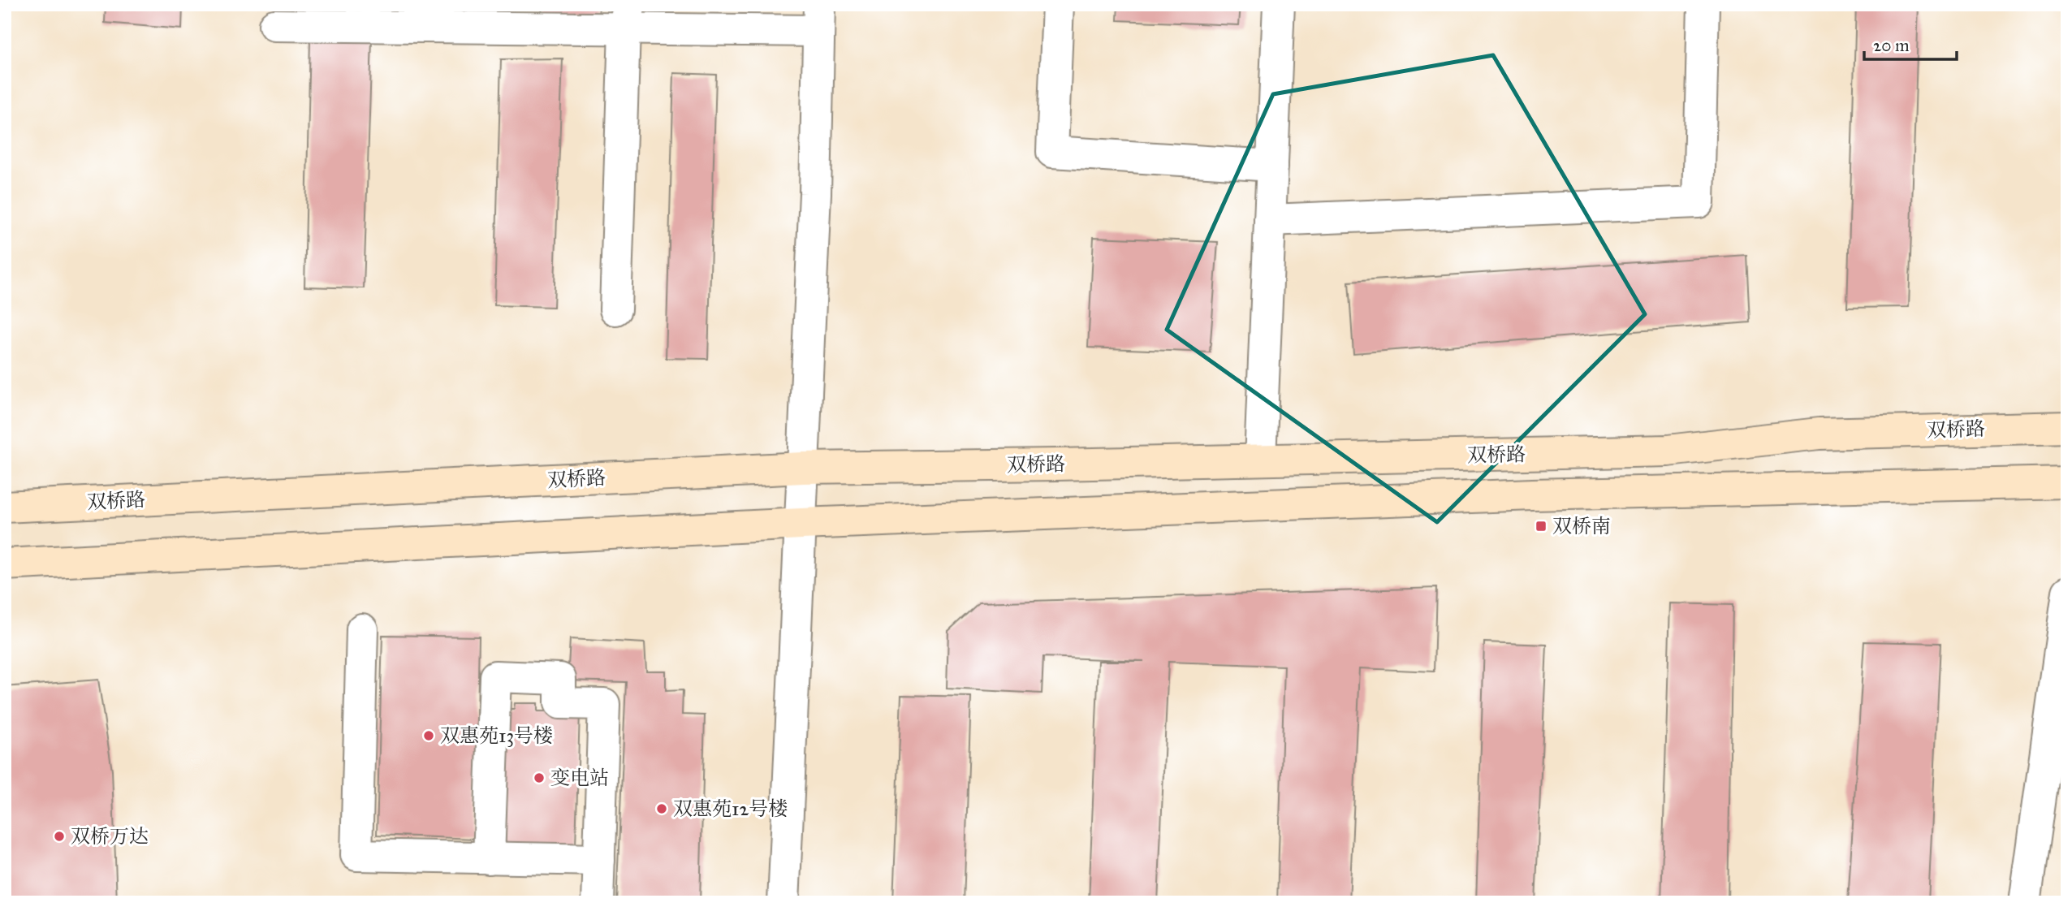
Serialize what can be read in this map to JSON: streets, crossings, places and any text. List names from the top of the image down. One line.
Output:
{"streets":{"main road":["双桥路"]},"places":{"transit":["双桥南"],"other":["双惠苑13号楼","变电站","双惠苑12号楼","双桥万达"]},"scale_bar":"20 m"}
